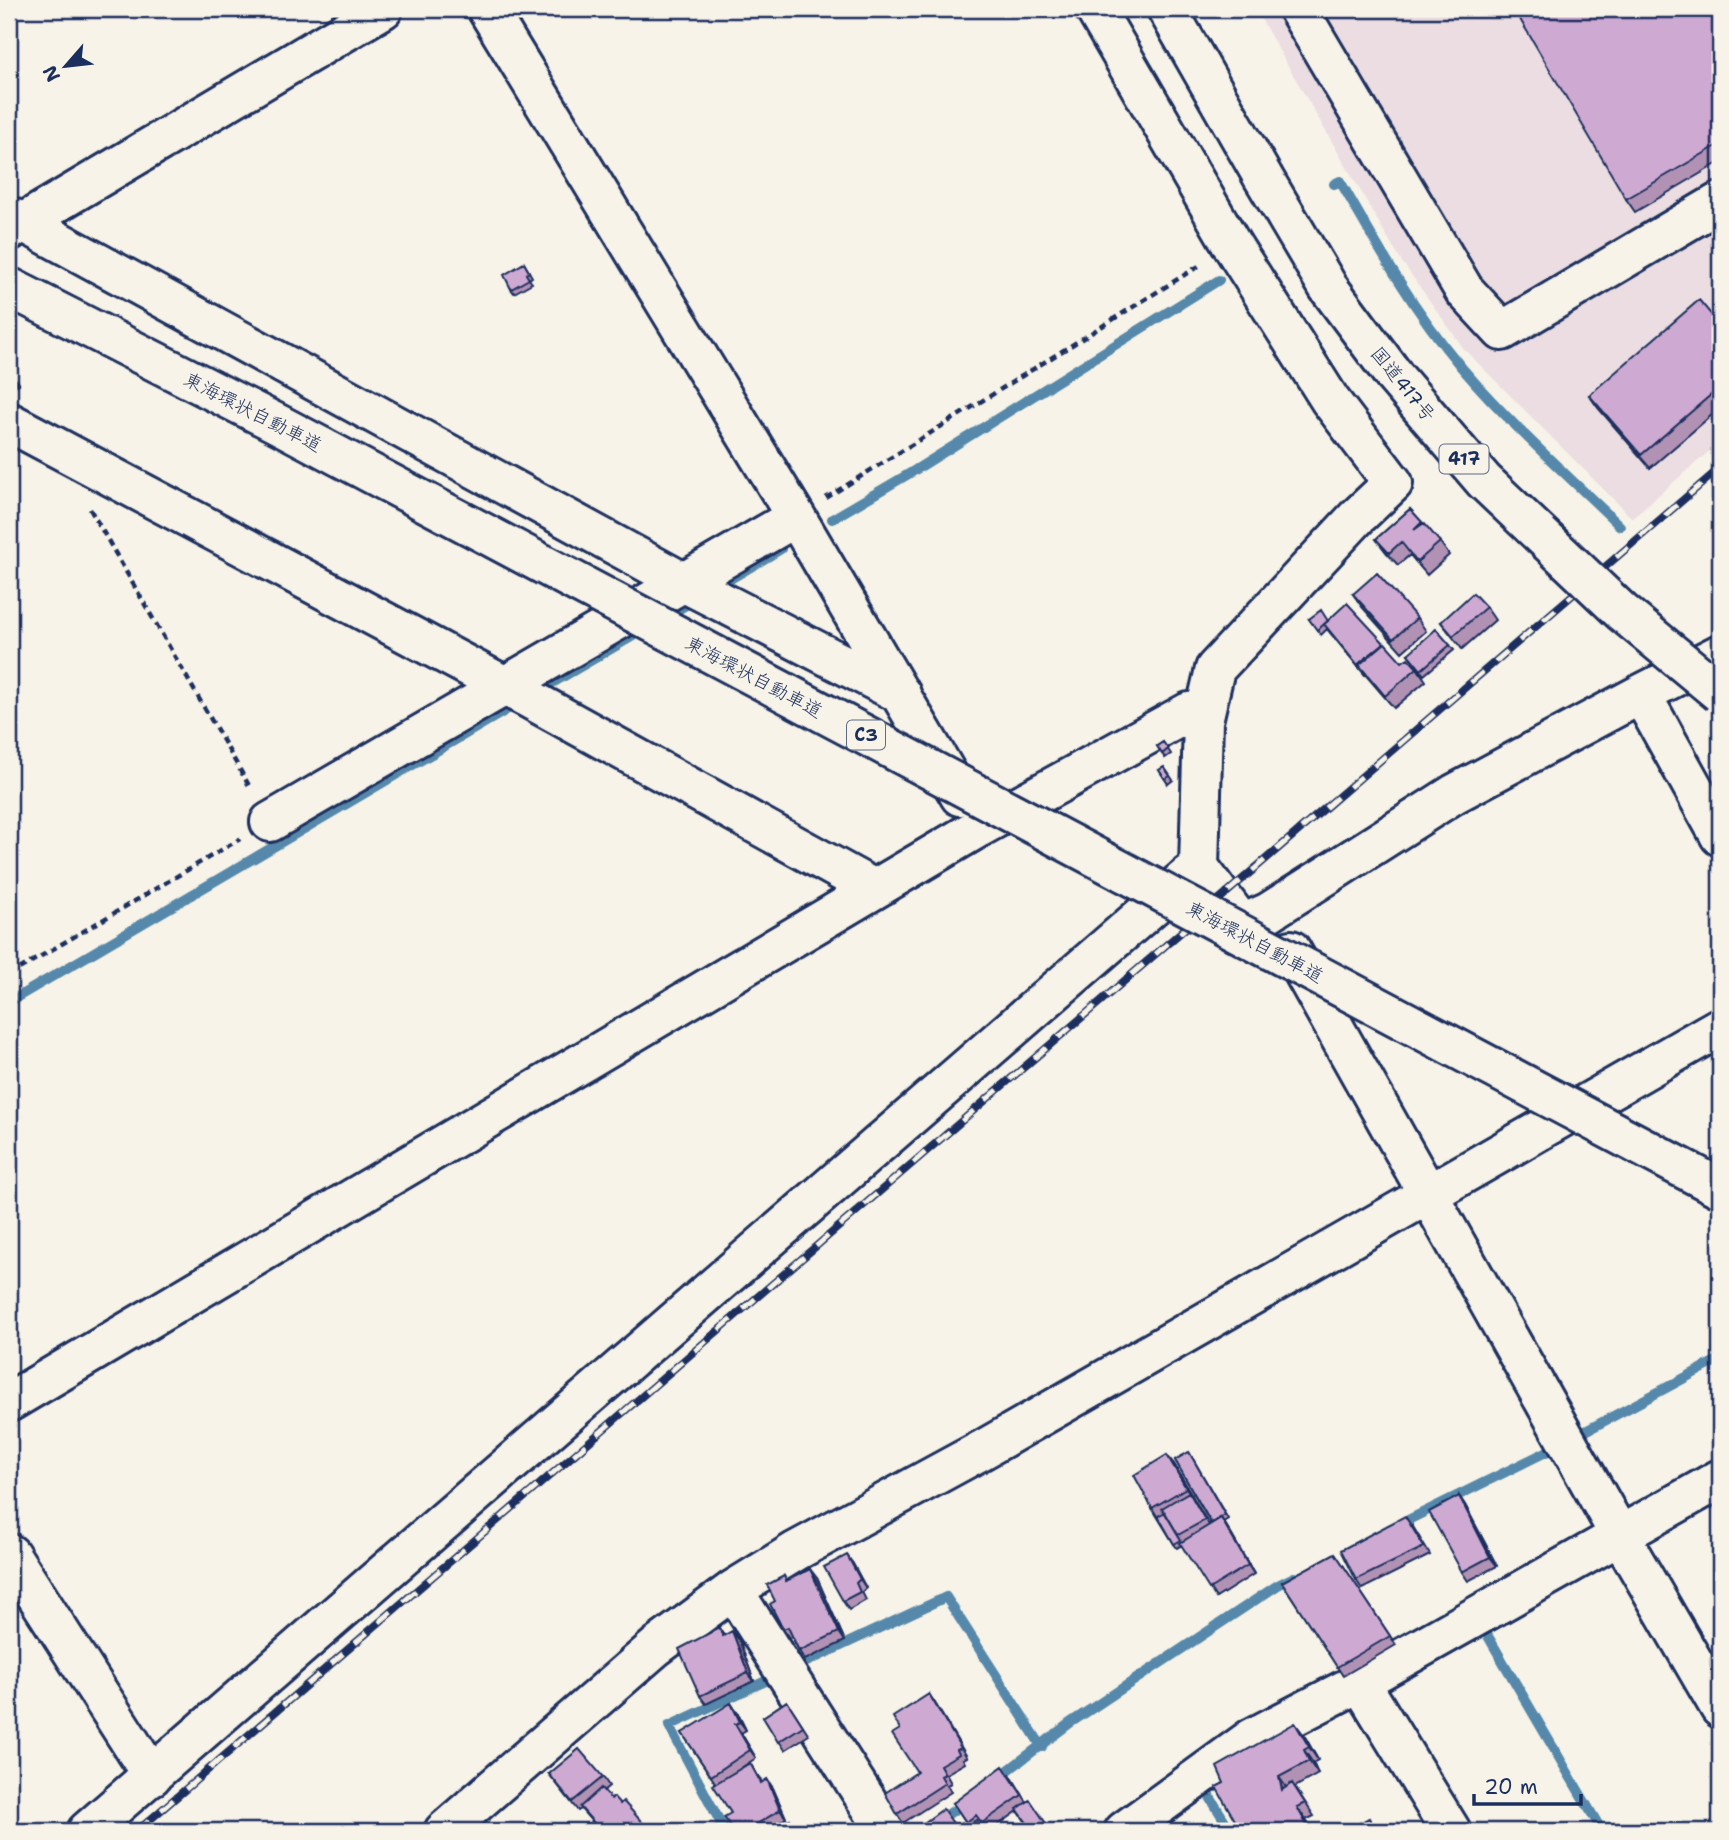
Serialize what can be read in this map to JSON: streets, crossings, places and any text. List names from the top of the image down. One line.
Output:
{"streets":{"main road":["国道417号","東海環状自動車道","417","C3"]},"scale_bar":"20 m","north":"bottom left"}
